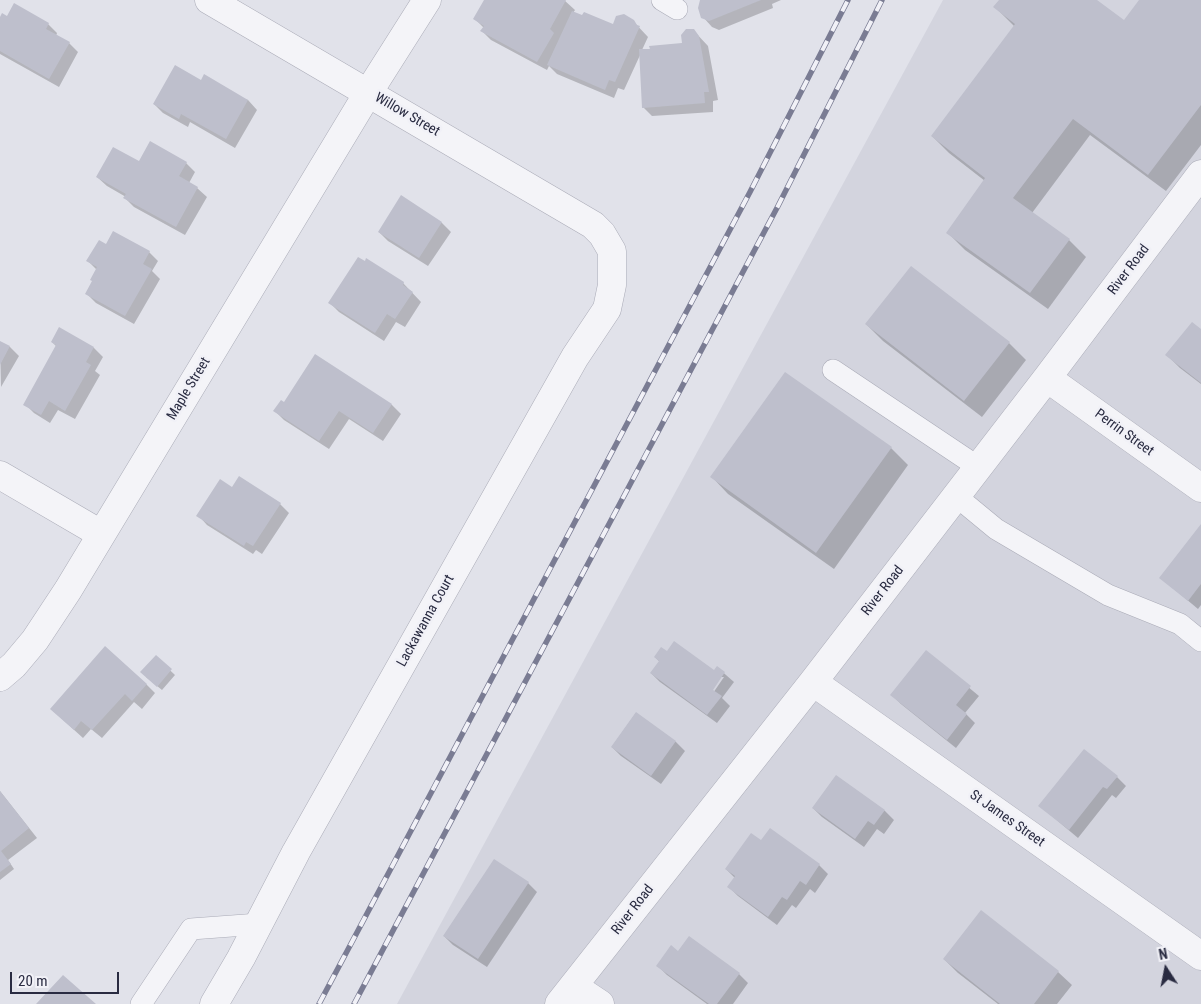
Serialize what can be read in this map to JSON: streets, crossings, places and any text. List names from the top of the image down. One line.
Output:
{"streets":{"street":["Willow Street","River Road","Maple Street","Perrin Street","Lackawanna Court","St James Street"]},"crossings":[["Willow Street","Maple Street"],["Willow Street","Lackawanna Court"],["River Road","Perrin Street"],["River Road","St James Street"]],"scale_bar":"20 m","north":"top"}
